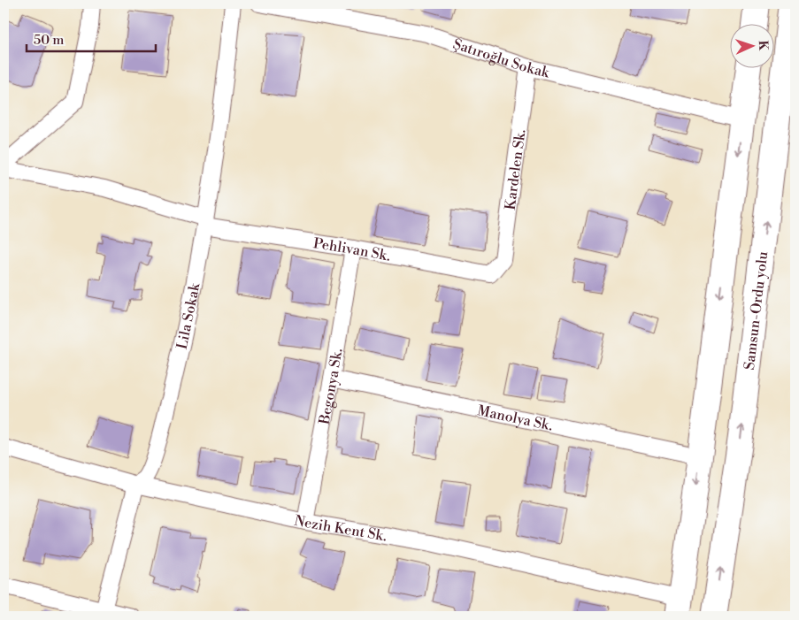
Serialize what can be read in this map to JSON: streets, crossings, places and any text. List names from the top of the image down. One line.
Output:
{"streets":{"highway":["Samsun-Ordu yolu"],"street":["Şatıroğlu Sokak","Kardelen Sk.","Pehlivan Sk.","Lila Sokak","Begonya Sk.","Manolya Sk.","Nezih Kent Sk."]},"crossings":[["Şatıroğlu Sokak","Kardelen Sk."],["Kardelen Sk.","Pehlivan Sk."],["Pehlivan Sk.","Lila Sokak"],["Pehlivan Sk.","Begonya Sk."],["Lila Sokak","Nezih Kent Sk."],["Begonya Sk.","Manolya Sk."],["Begonya Sk.","Nezih Kent Sk."]],"scale_bar":"50 m","north":"right"}
